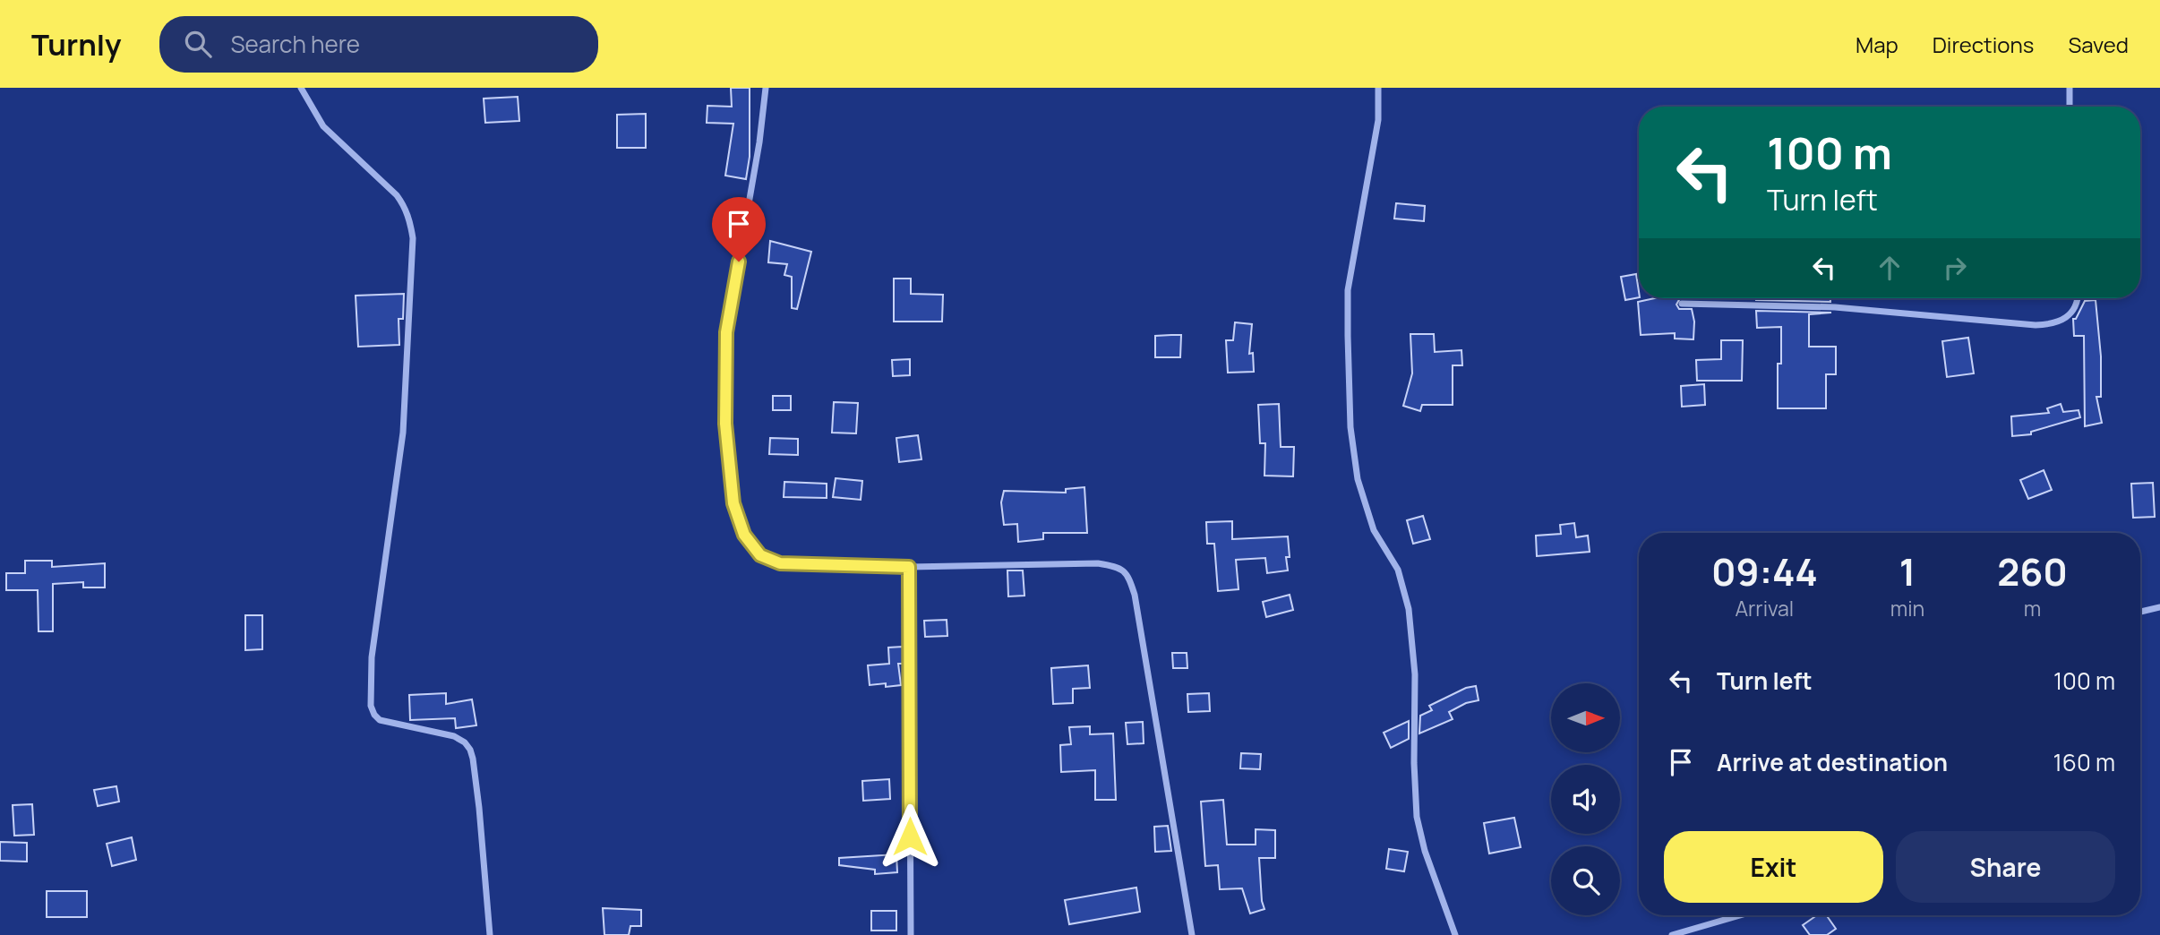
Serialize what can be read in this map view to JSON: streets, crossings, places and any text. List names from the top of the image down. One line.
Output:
{"north":"right","page":{"header":"Turnly","search":"Search here","nav":["Map","Directions","Saved"],"turn":["100 m","Turn left"],"eta":["09:44","Arrival","1","min","260","m"],"list":[{"name":"Turn left","value":"100 m"},{"name":"Arrive at destination","value":"160 m"}],"buttons":["Exit","Share"]}}
